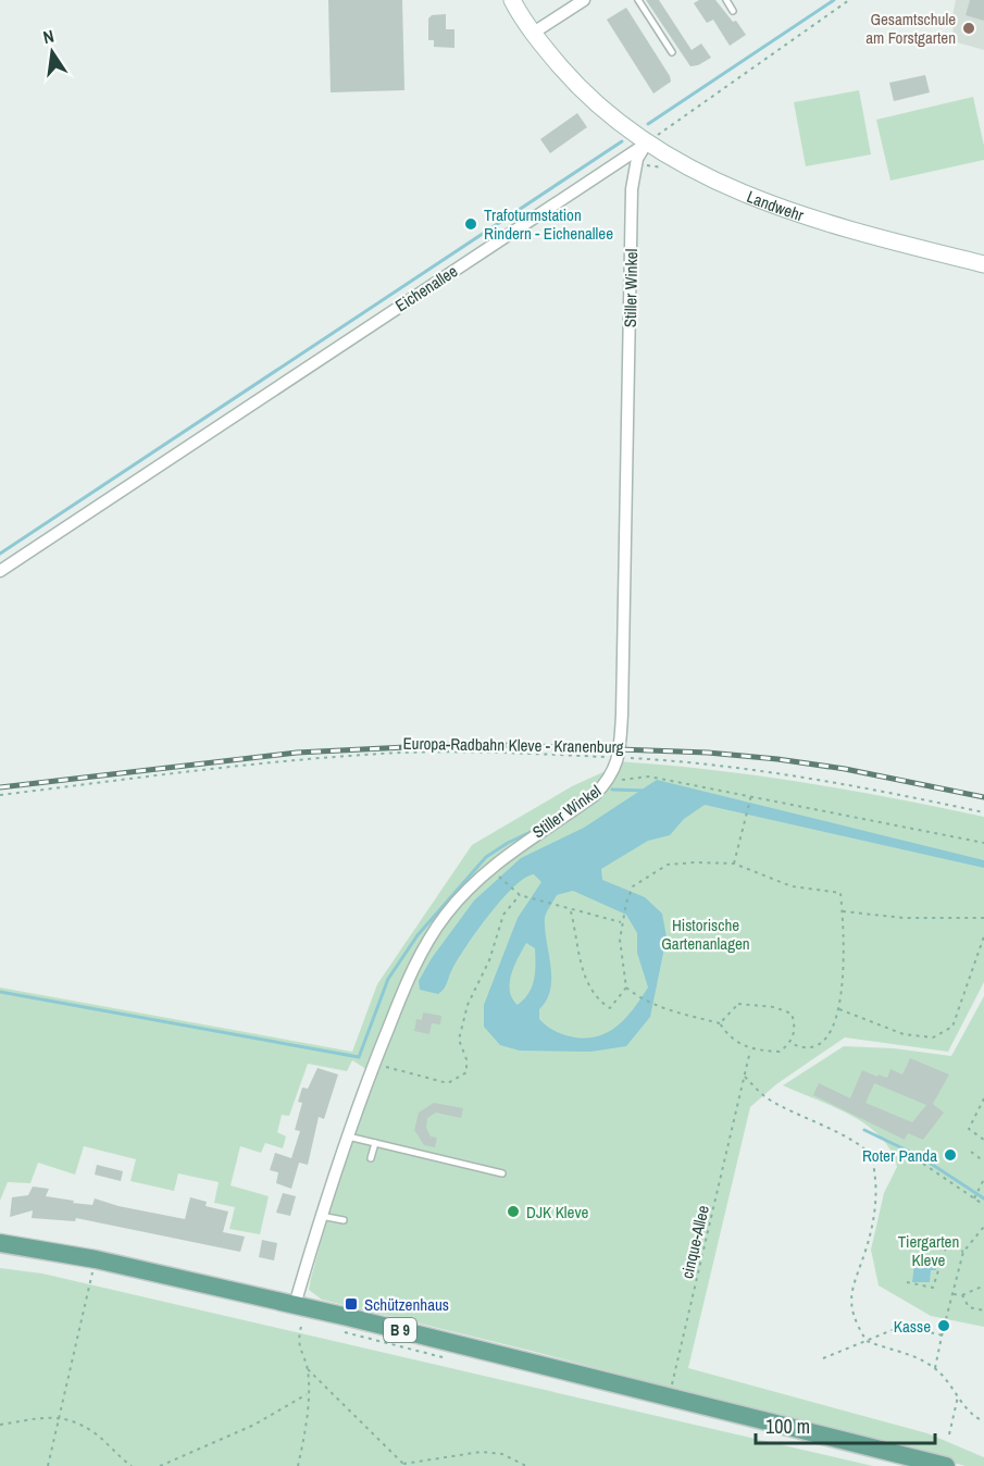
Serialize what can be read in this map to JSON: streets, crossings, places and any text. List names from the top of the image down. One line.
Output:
{"streets":{"main road":["Landwehr","B 9"],"street":["Eichenallee","Stiller Winkel"],"path":["Europa-Radbahn Kleve - Kranenburg","cinque-Allee"]},"crossings":[["Landwehr","Eichenallee"],["Landwehr","Stiller Winkel"],["Eichenallee","Stiller Winkel"],["Stiller Winkel","Europa-Radbahn Kleve - Kranenburg"],["Stiller Winkel","B 9"],["cinque-Allee","B 9"]],"parks":["Historische Gartenanlagen","Tiergarten Kleve"],"places":{"other":["Gesamtschule am Forstgarten","Trafoturmstation Rindern - Eichenallee","Roter Panda","DJK Kleve","Kasse"],"transit":["Schützenhaus"]},"scale_bar":"100 m","north":"top"}
